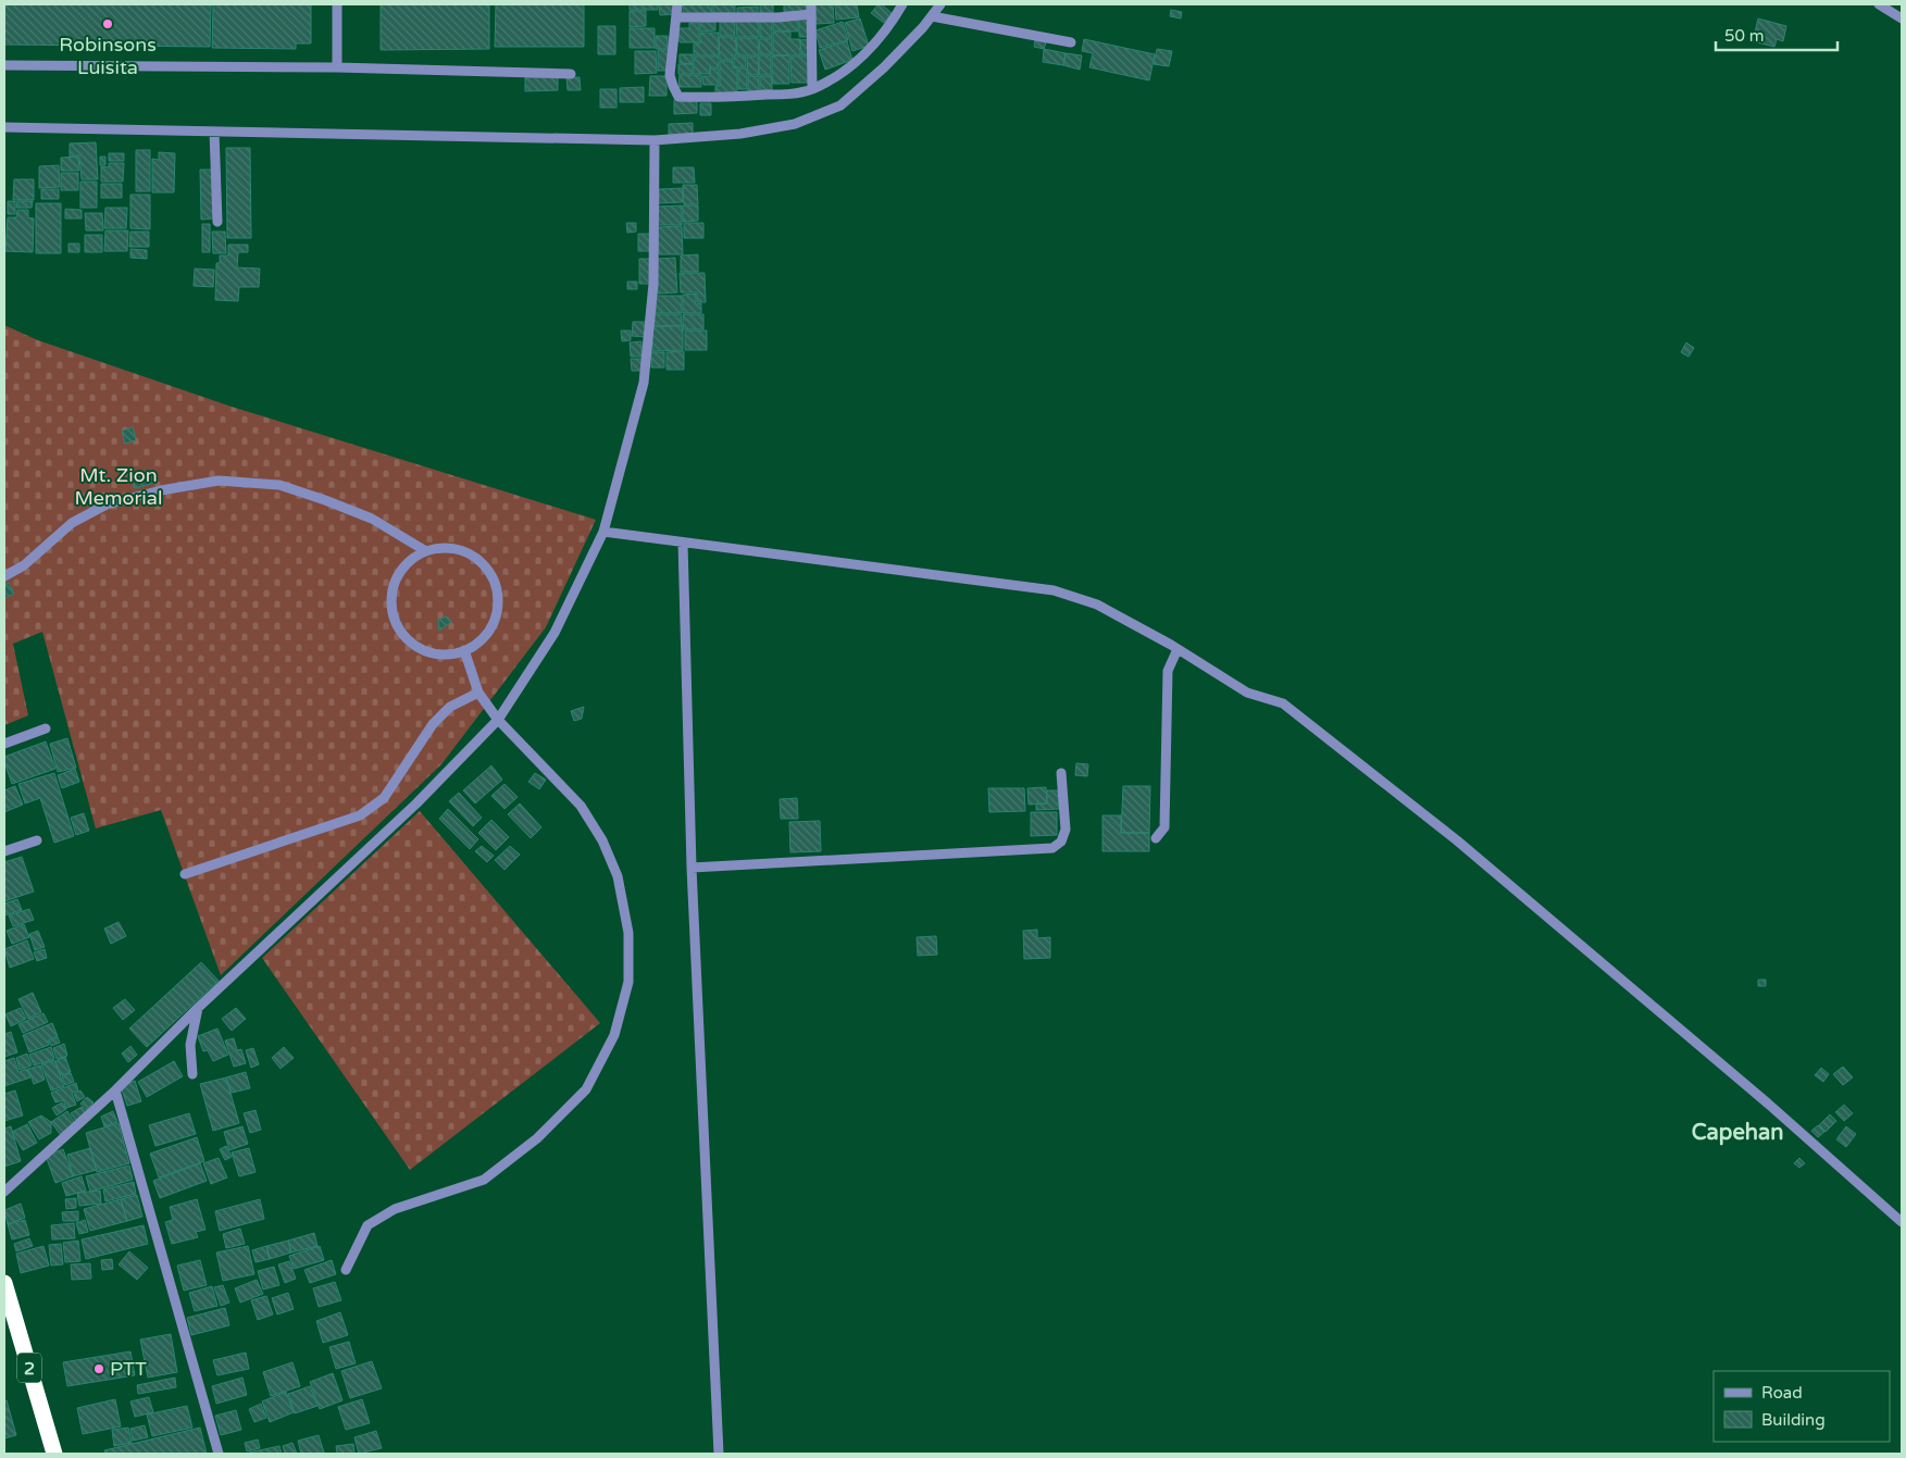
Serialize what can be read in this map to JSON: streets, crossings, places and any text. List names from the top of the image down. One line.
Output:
{"streets":{"highway":["2"]},"districts":["Capehan"],"parks":["Mt. Zion Memorial"],"places":["Robinsons Luisita","PTT"],"legend":["Road","Building"],"scale_bar":"50 m"}
